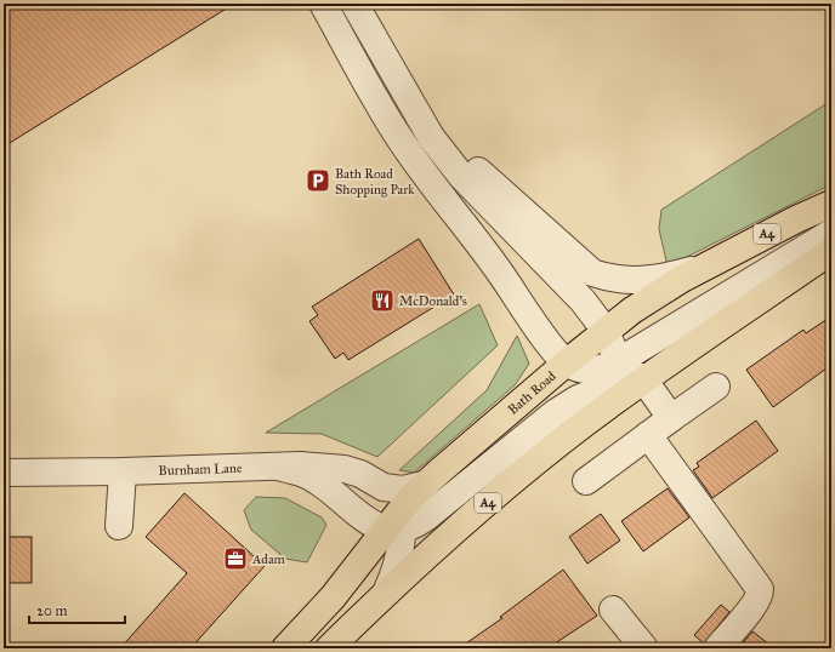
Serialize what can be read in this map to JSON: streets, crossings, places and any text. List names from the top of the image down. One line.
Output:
{"streets":{"main road":["A4","Bath Road"],"street":["Burnham Lane"]},"places":{"parking":["Bath Road Shopping Park"],"restaurant":["McDonald's"],"office":["Adam"]},"scale_bar":"20 m"}
